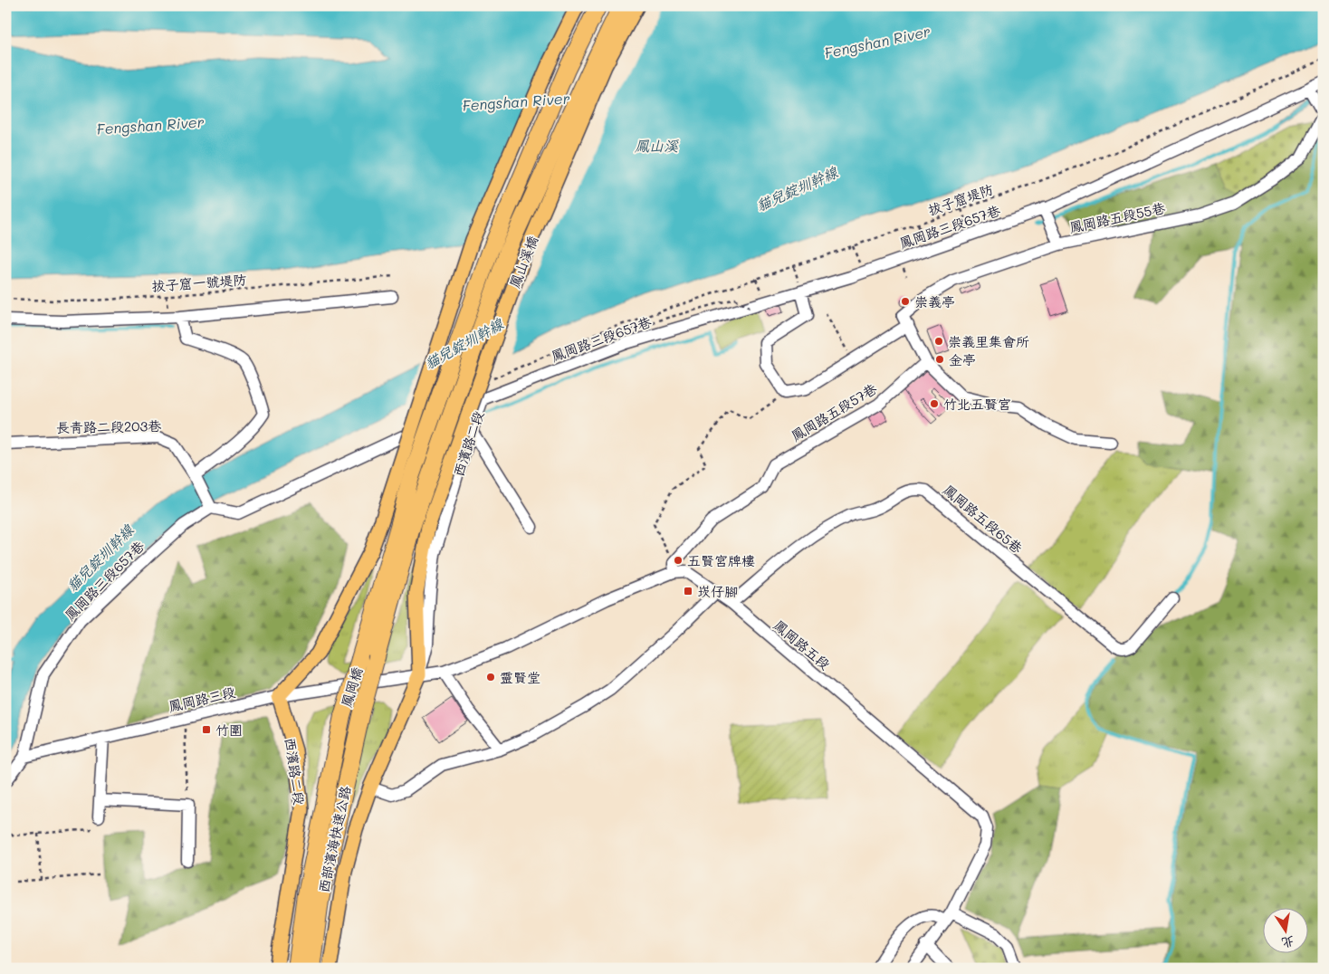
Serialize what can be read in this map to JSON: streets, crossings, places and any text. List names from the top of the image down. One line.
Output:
{"streets":{"highway":["鳳山溪橋","鳳岡橋","西部濱海快速公路"],"main road":["西濱路二段"],"street":["鳳岡路五段55巷","鳳岡路三段657巷","鳳岡路五段57巷","長青路二段203巷","鳳岡路五段65巷","鳳岡路五段","鳳岡路三段"],"path":["拔子窟堤防","拔子窟一號堤防"]},"crossings":[["鳳岡路三段657巷","長青路二段203巷"],["鳳岡路三段657巷","西濱路二段"],["鳳岡路三段657巷","鳳岡路三段"],["鳳山溪橋","西濱路二段"],["鳳山溪橋","鳳岡橋"],["鳳岡路五段57巷","鳳岡路五段"],["西濱路二段","鳳岡橋"],["西濱路二段","鳳岡路三段"],["鳳岡路五段65巷","鳳岡路五段"],["鳳岡橋","西部濱海快速公路"]],"water":["Fengshan River","鳳山溪","貓兒錠圳幹線"],"places":{"other":["崇義亭","崇義里集會所","金亭","竹北五賢宮","五賢宮牌樓","靈賢堂"],"transit":["崁仔腳","竹圍"]},"north":"bottom"}
